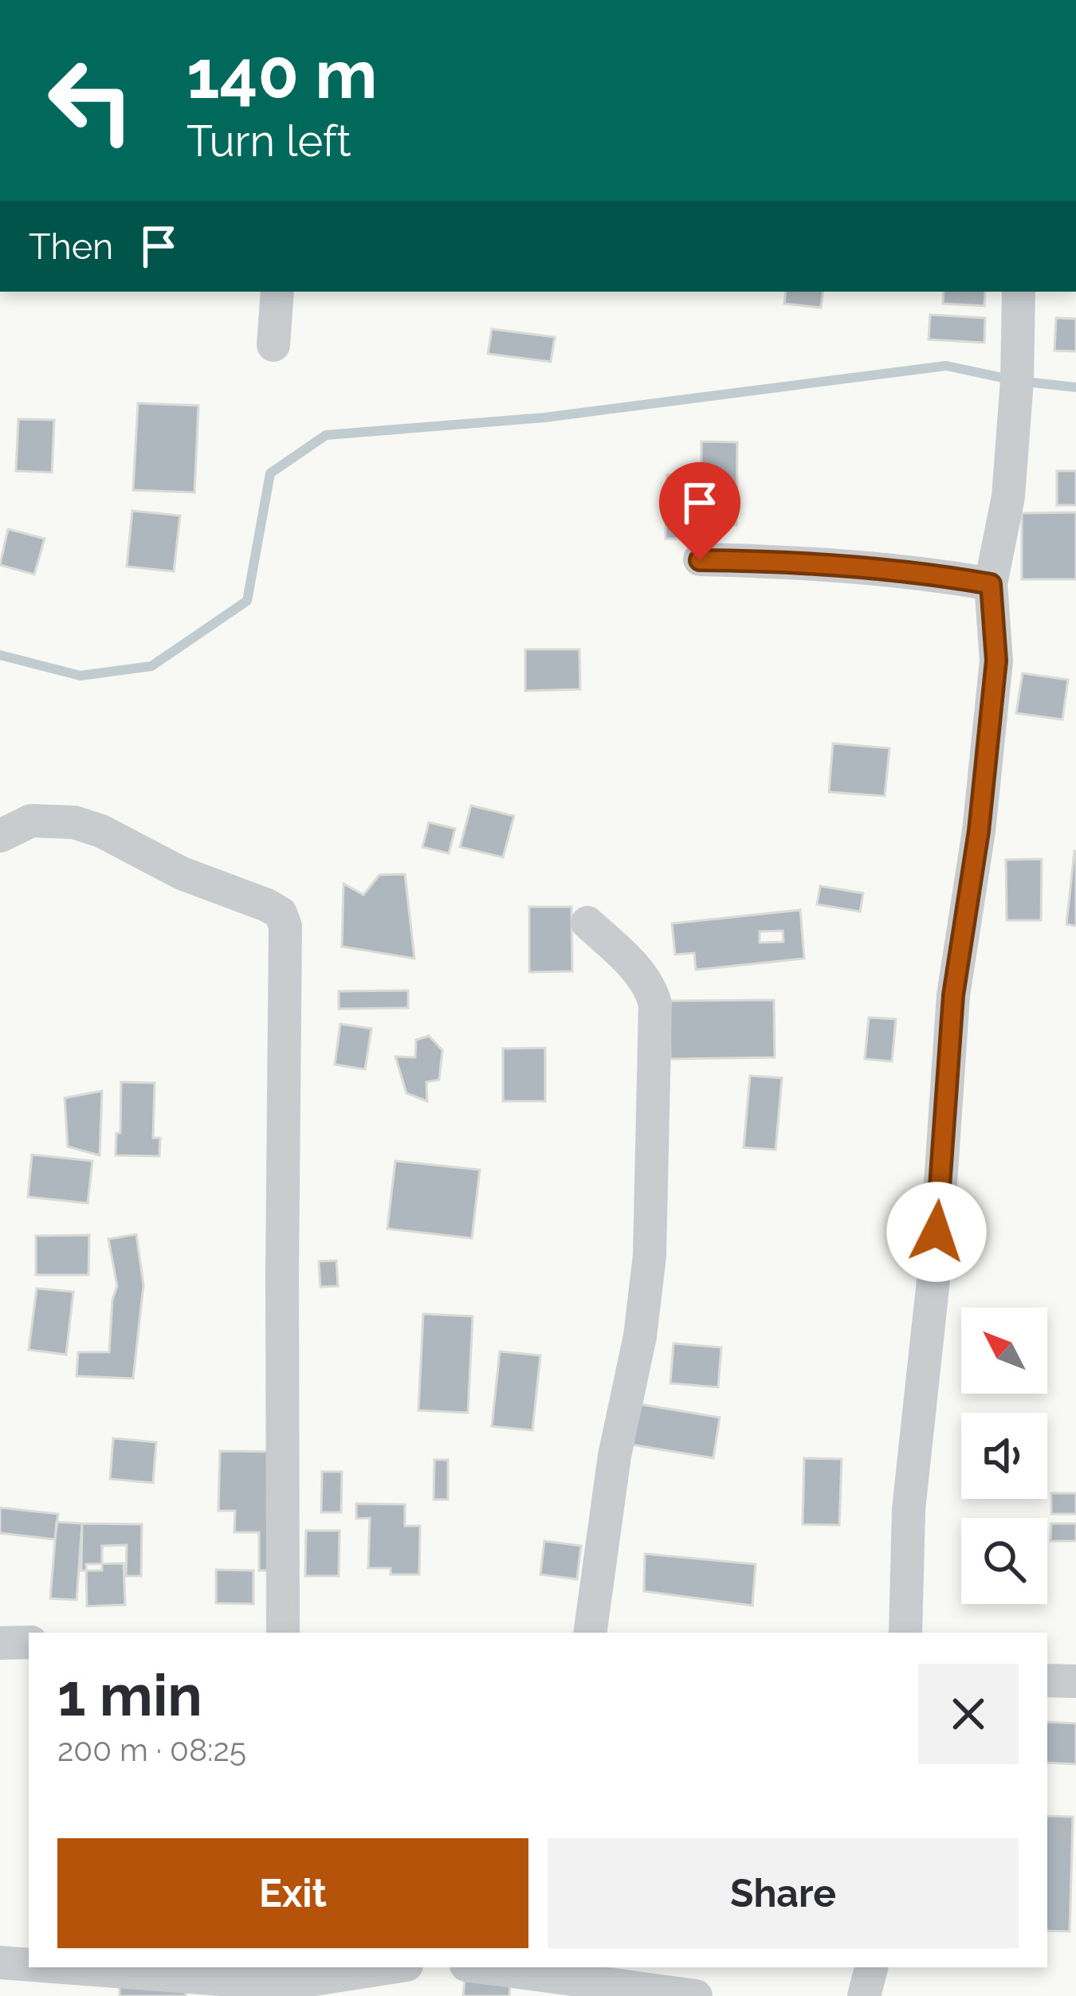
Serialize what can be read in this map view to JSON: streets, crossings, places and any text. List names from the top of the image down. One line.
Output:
{"north":"top left","page":{"turn":["140 m","Turn left"],"then":"Then","heading":["1 min","200 m · 08:25"],"buttons":["Exit","Share"]}}
